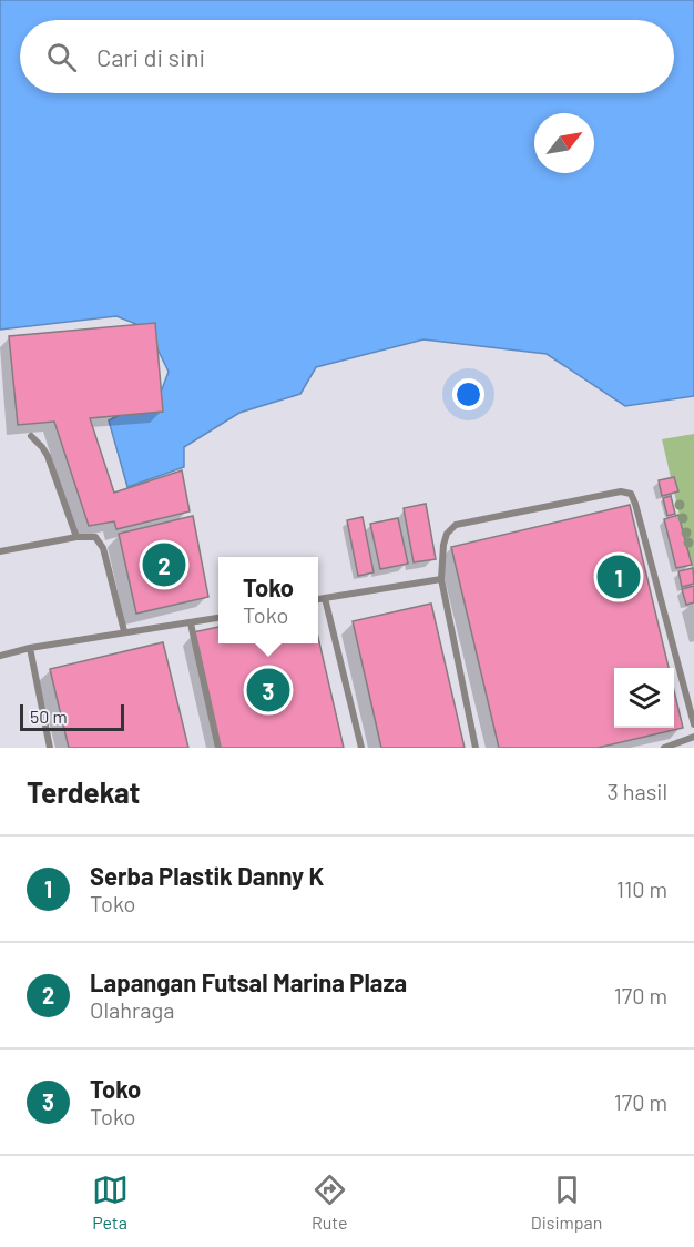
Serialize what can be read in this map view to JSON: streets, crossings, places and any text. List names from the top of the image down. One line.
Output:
{"scale_bar":"50 m","north":"top right","page":{"search":"Cari di sini","pins":["2","1","3"],"popup":["Toko","Toko"],"scale":"50 m","heading":["Terdekat","3 hasil"],"list":[{"mark":"1","name":"Serba Plastik Danny K","note":"Toko","value":"110 m"},{"mark":"2","name":"Lapangan Futsal Marina Plaza","note":"Olahraga","value":"170 m"},{"mark":"3","name":"Toko","note":"Toko","value":"170 m"}],"nav":["Peta","Rute","Disimpan"]}}
